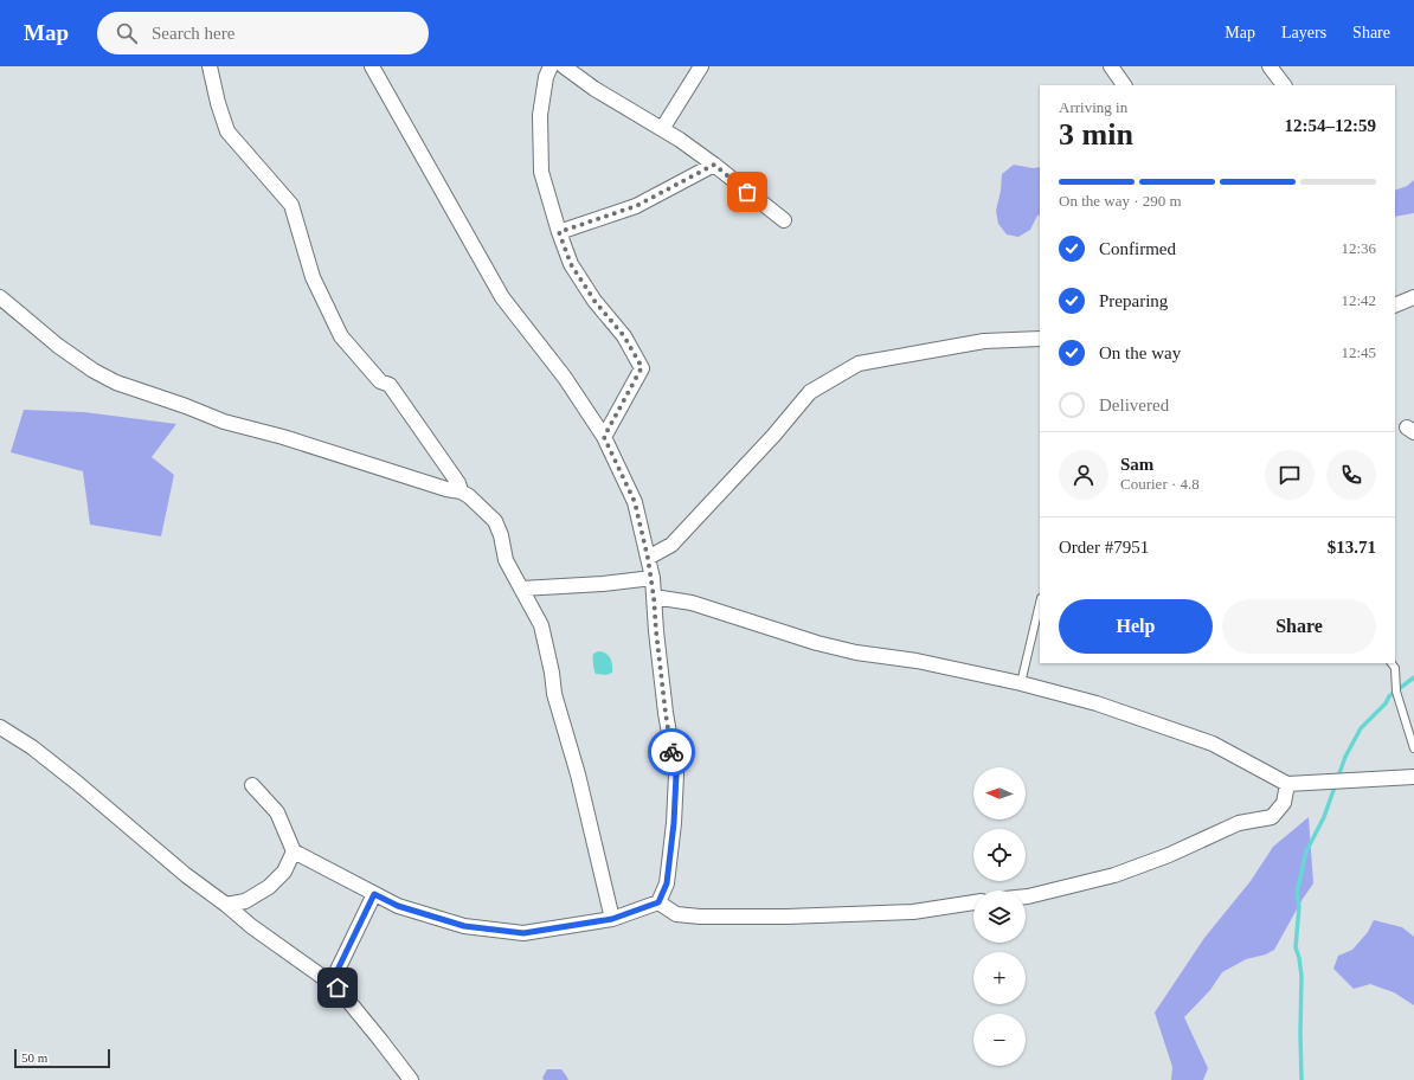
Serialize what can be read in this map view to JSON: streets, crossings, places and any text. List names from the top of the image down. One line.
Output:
{"scale_bar":"50 m","north":"left","page":{"header":"Map","search":"Search here","nav":["Map","Layers","Share"],"heading":["3 min","Arriving in","12:54–12:59"],"panel":["Sam","Courier · 4.8","Order #7951","$13.71"],"bar":"On the way · 290 m","list":[["Confirmed","12:36"],["Preparing","12:42"],["On the way","12:45"],"Delivered"],"buttons":["Help","Share"],"map_buttons":["+","−"],"scale":"50 m"}}
